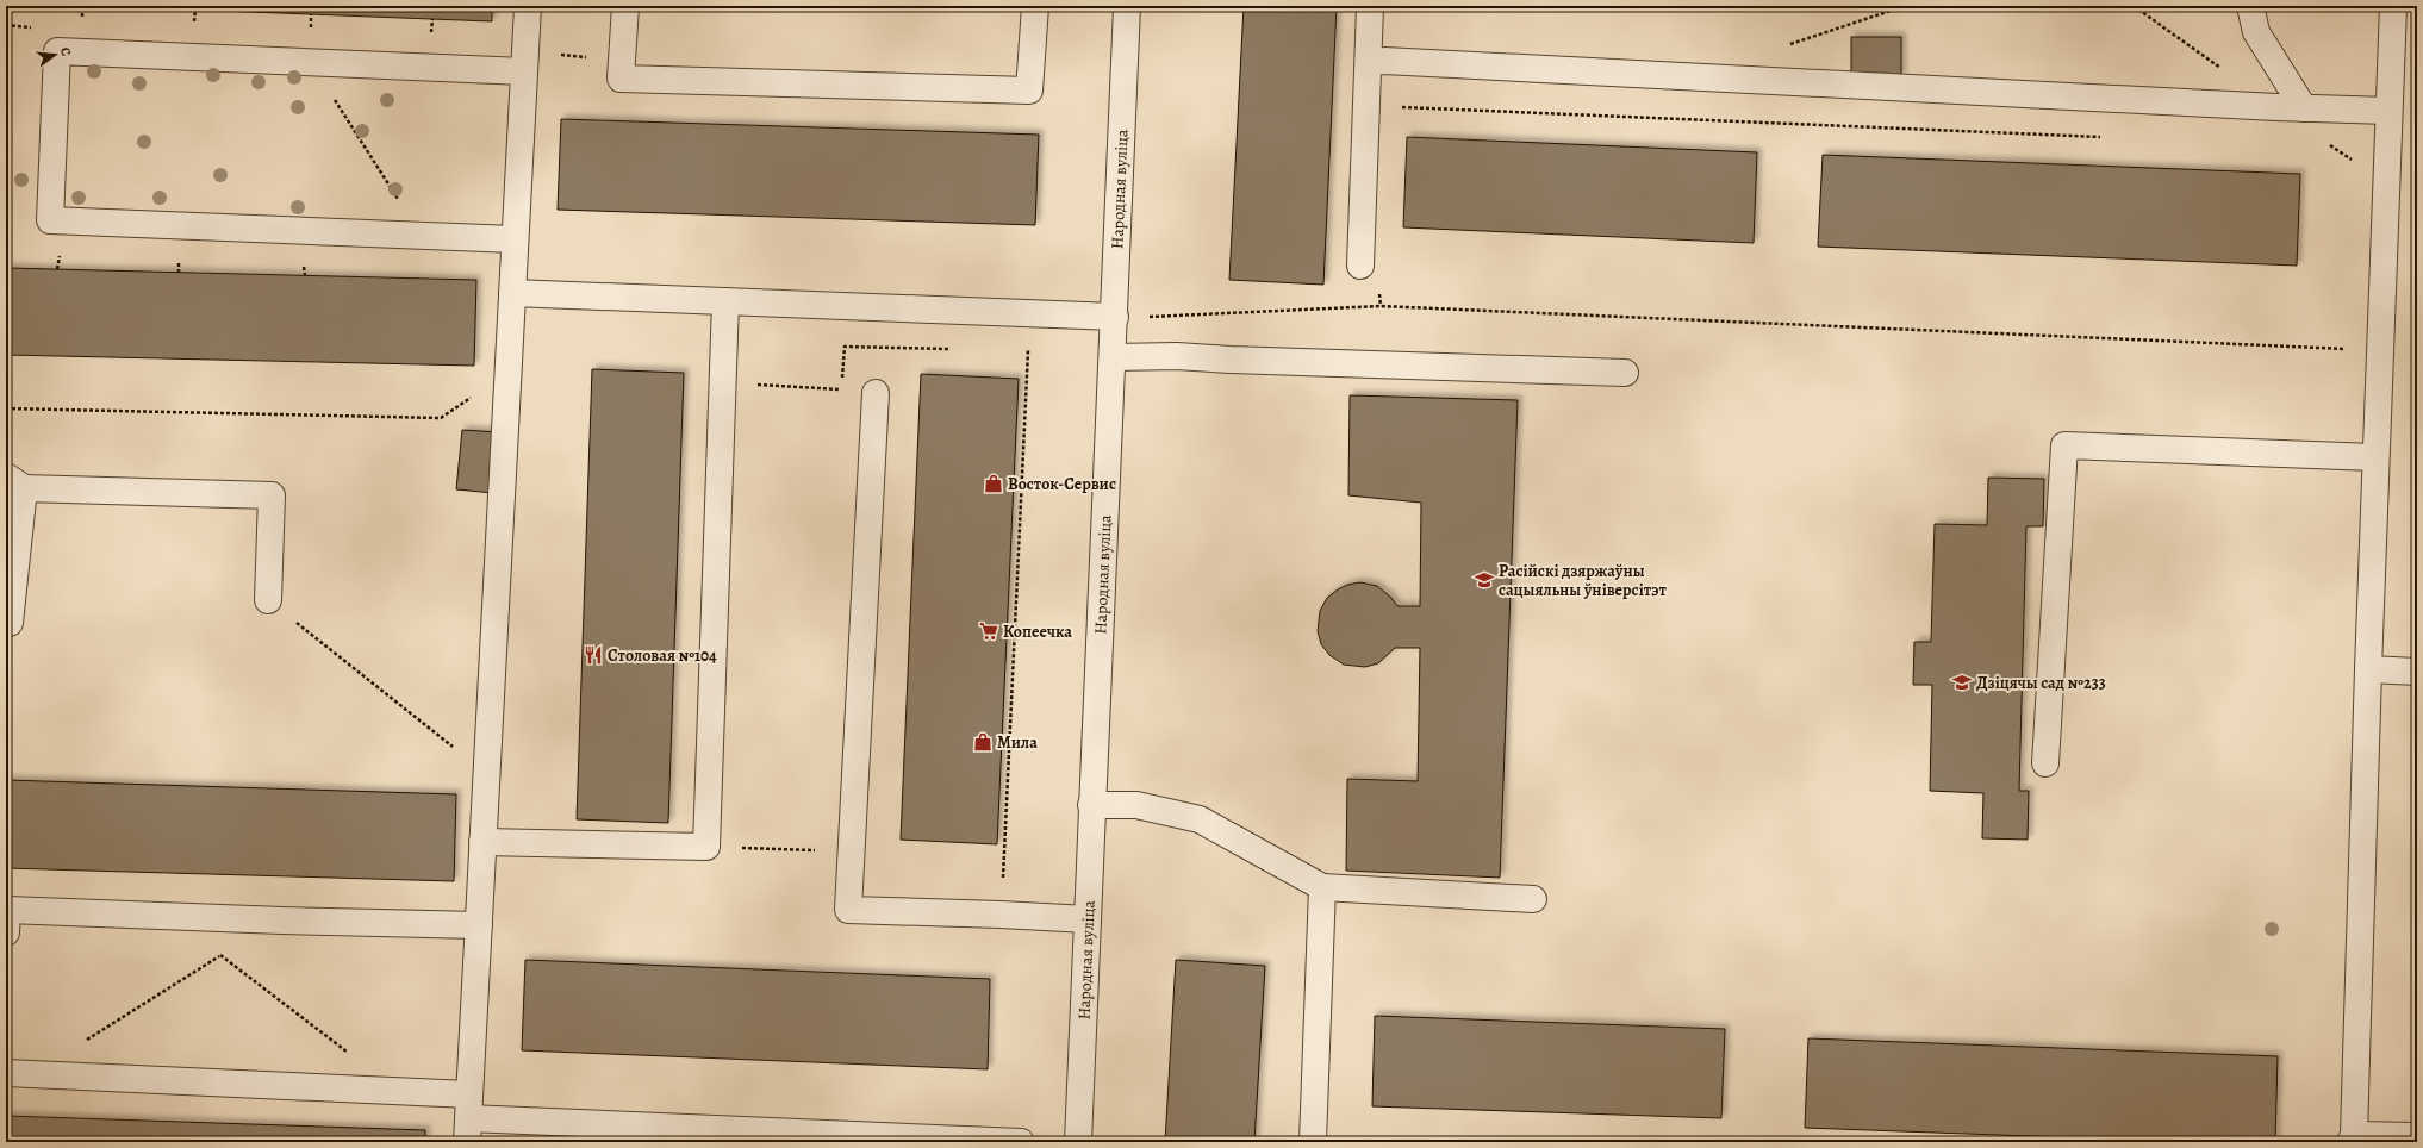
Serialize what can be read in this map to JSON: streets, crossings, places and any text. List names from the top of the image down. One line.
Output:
{"streets":{"street":["Народная вуліца"]},"places":{"shop":["Восток-Сервис","Мила"],"school or university":["Расійскі дзяржаўны сацыяльны ўніверсітэт","Дзіцячы сад №233"],"supermarket":["Копеечка"],"restaurant":["Столовая №104"]},"north":"right"}
